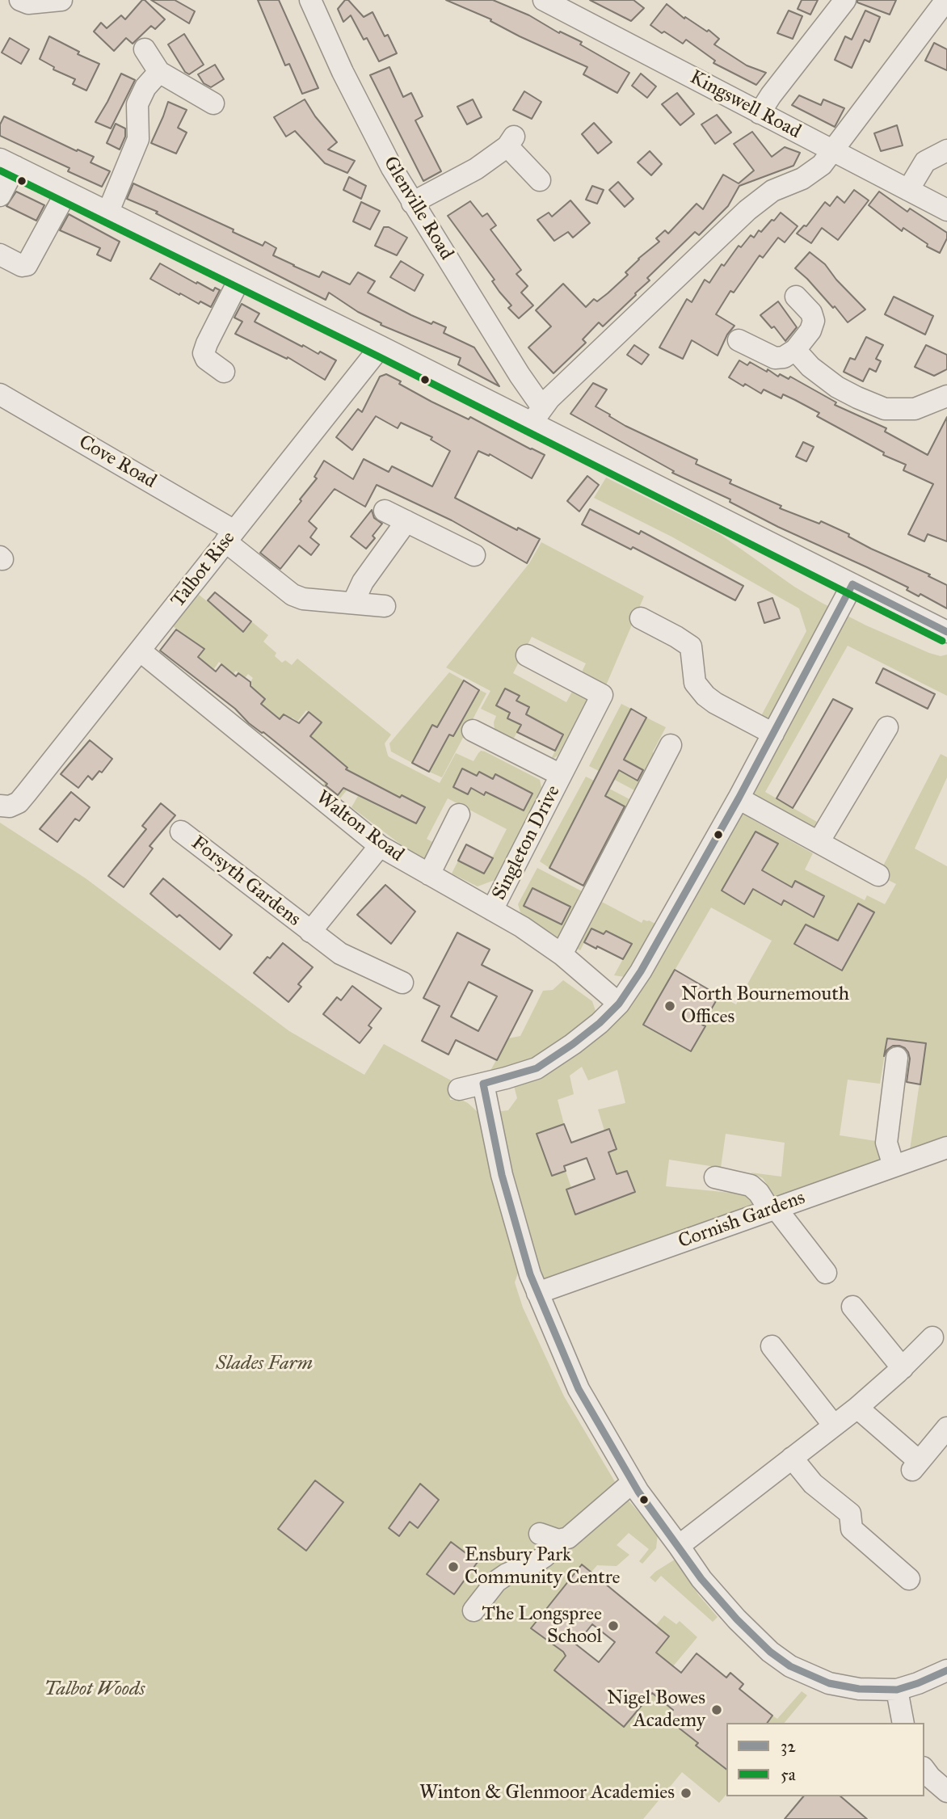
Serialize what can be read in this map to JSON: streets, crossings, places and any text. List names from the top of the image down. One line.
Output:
{"streets":{"street":["Kingswell Road","Glenville Road","Cove Road","Talbot Rise","Walton Road","Singleton Drive","Forsyth Gardens","Cornish Gardens"]},"crossings":[["Cove Road","Talbot Rise"],["Talbot Rise","Walton Road"],["Walton Road","Singleton Drive"],["Walton Road","Forsyth Gardens"]],"parks":["Slades Farm","Talbot Woods"],"places":["North Bournemouth Offices","Ensbury Park Community Centre","The Longspree School","Nigel Bowes Academy","Winton & Glenmoor Academies"],"lines":["transit line 5a","transit line 32"],"legend":["32","5a"]}
